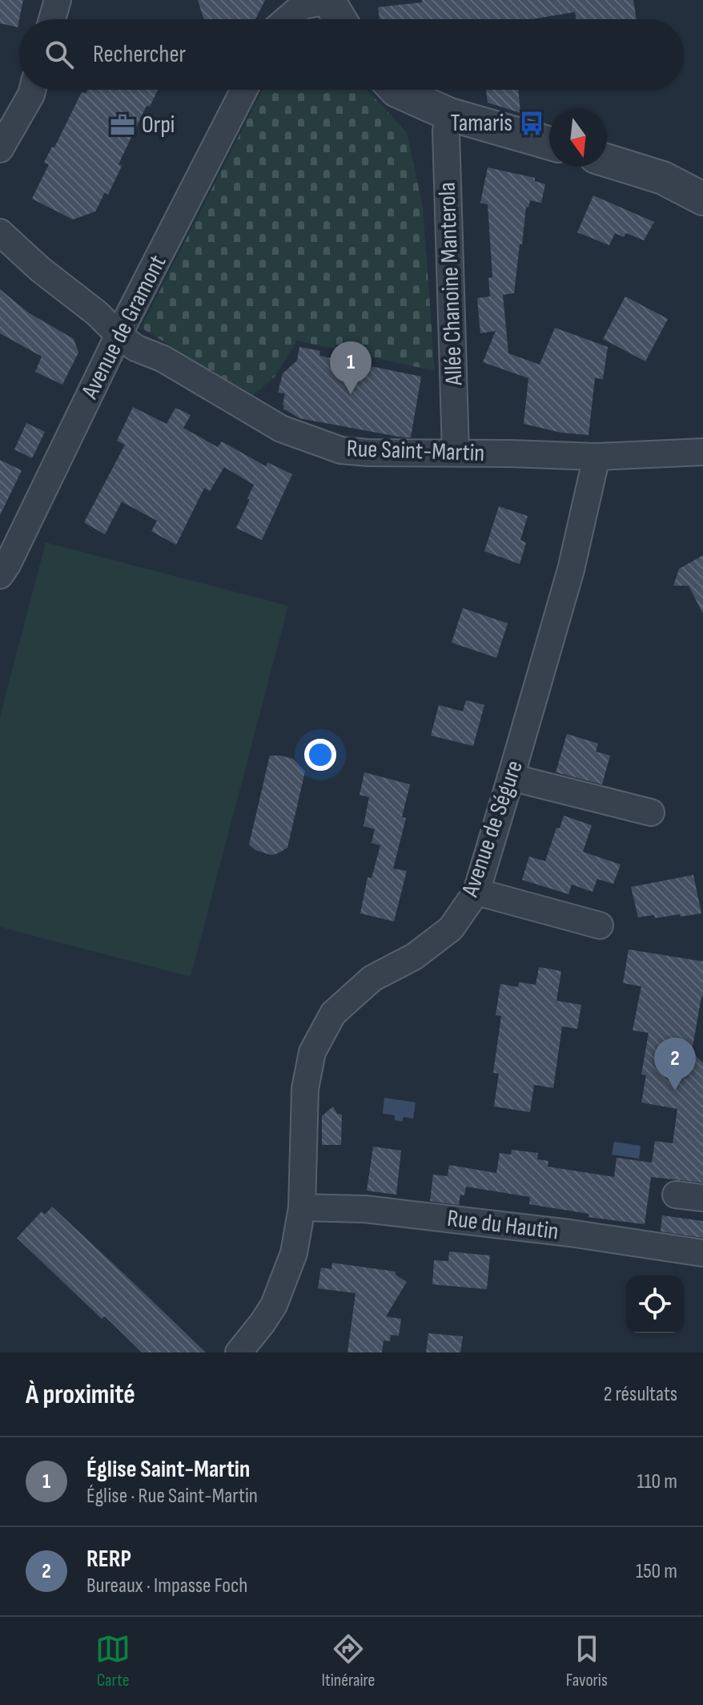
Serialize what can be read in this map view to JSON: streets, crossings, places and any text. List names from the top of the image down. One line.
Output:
{"streets":{"street":["Allée Chanoine Manterola","Avenue de Gramont","Rue Saint-Martin","Avenue de Ségure","Rue du Hautin"]},"crossings":[["Allée Chanoine Manterola","Rue Saint-Martin"],["Avenue de Gramont","Rue Saint-Martin"],["Rue Saint-Martin","Avenue de Ségure"],["Avenue de Ségure","Rue du Hautin"]],"places":{"bus stop":["Tamaris"],"office":["Orpi"]},"north":"bottom","page":{"search":"Rechercher","pins":["1","2"],"heading":["À proximité","2 résultats"],"list":[{"mark":"1","name":"Église Saint-Martin","note":"Église · Rue Saint-Martin","value":"110 m"},{"mark":"2","name":"RERP","note":"Bureaux · Impasse Foch","value":"150 m"}],"nav":["Carte","Itinéraire","Favoris"]}}
